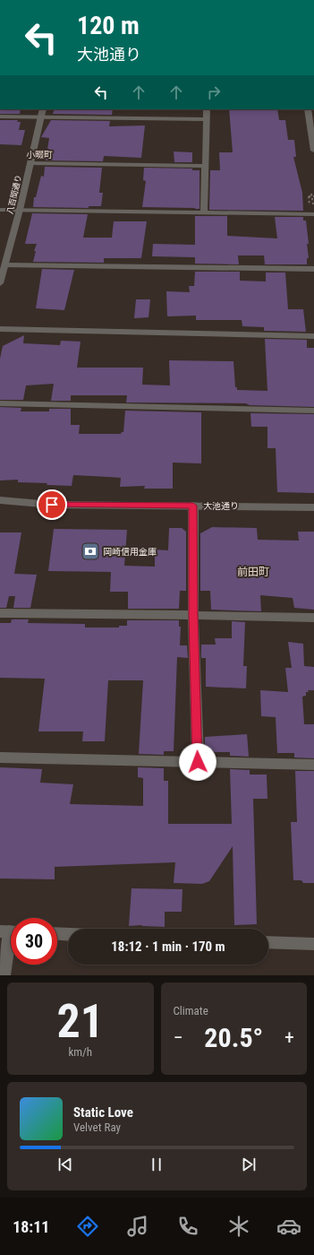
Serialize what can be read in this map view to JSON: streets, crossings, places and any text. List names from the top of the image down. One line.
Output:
{"streets":{"street":["八百間通り","大池通り"]},"districts":["小畷町","前田町"],"places":{"bank":["岡崎信用金庫"]},"page":{"turn":["120 m","大池通り"],"limit":"30","trip":"18:12 · 1 min · 170 m","tile":[["21","km/h"],"Climate"],"heat":["−","20.5°","+"],"song":["Static Love","Velvet Ray"],"tabs":"18:11"}}
